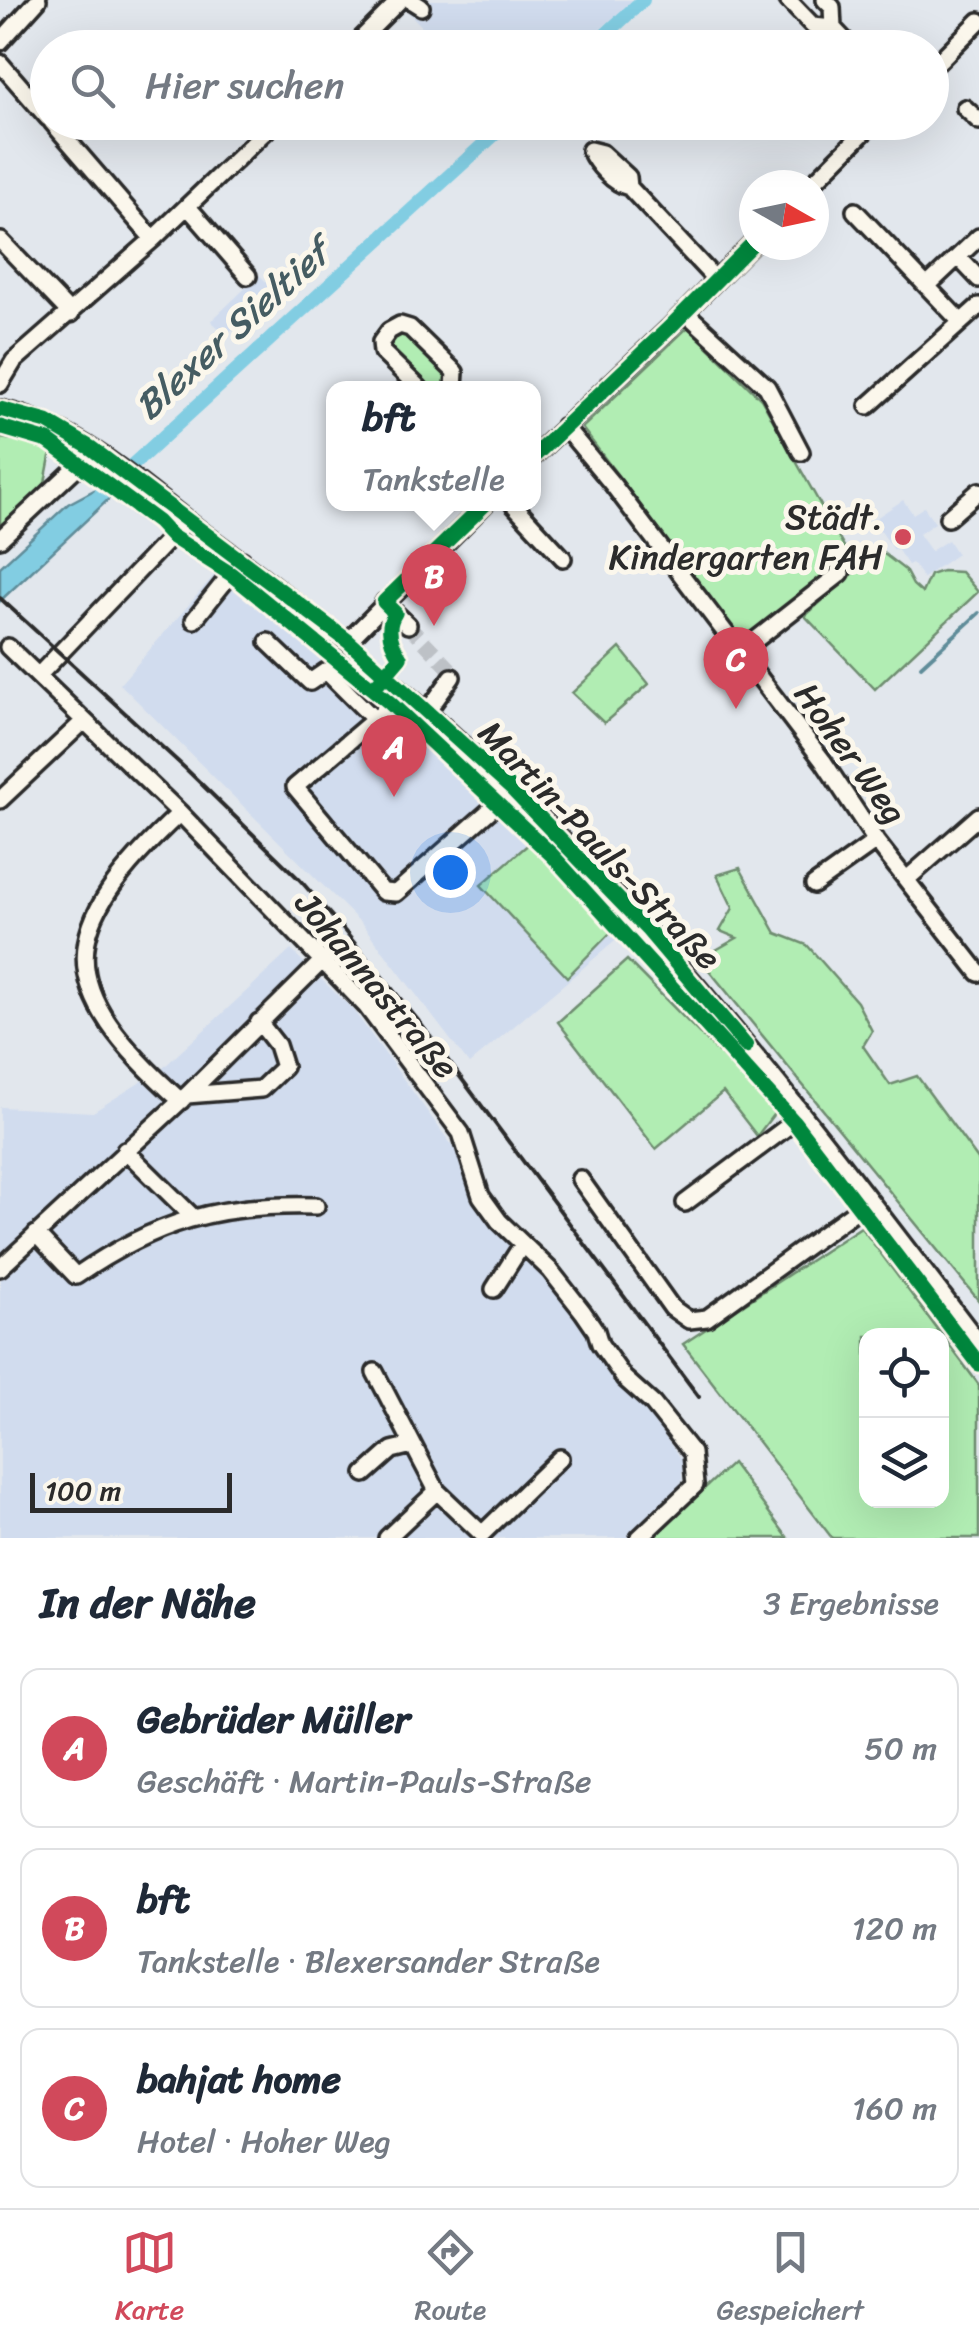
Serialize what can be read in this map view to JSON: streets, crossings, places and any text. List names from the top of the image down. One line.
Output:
{"streets":{"street":["Hoher Weg","Martin-Pauls-Straße","Johannastraße"]},"water":["Blexer Sieltief"],"places":["Städt. Kindergarten FAH"],"scale_bar":"100 m","north":"right","page":{"search":"Hier suchen","popup":["bft","Tankstelle"],"pins":["B","C","A"],"scale":"100 m","heading":["In der Nähe","3 Ergebnisse"],"list":[{"mark":"A","name":"Gebrüder Müller","note":"Geschäft · Martin-Pauls-Straße","value":"50 m"},{"mark":"B","name":"bft","note":"Tankstelle · Blexersander Straße","value":"120 m"},{"mark":"C","name":"bahjat home","note":"Hotel · Hoher Weg","value":"160 m"}],"nav":["Karte","Route","Gespeichert"]}}
